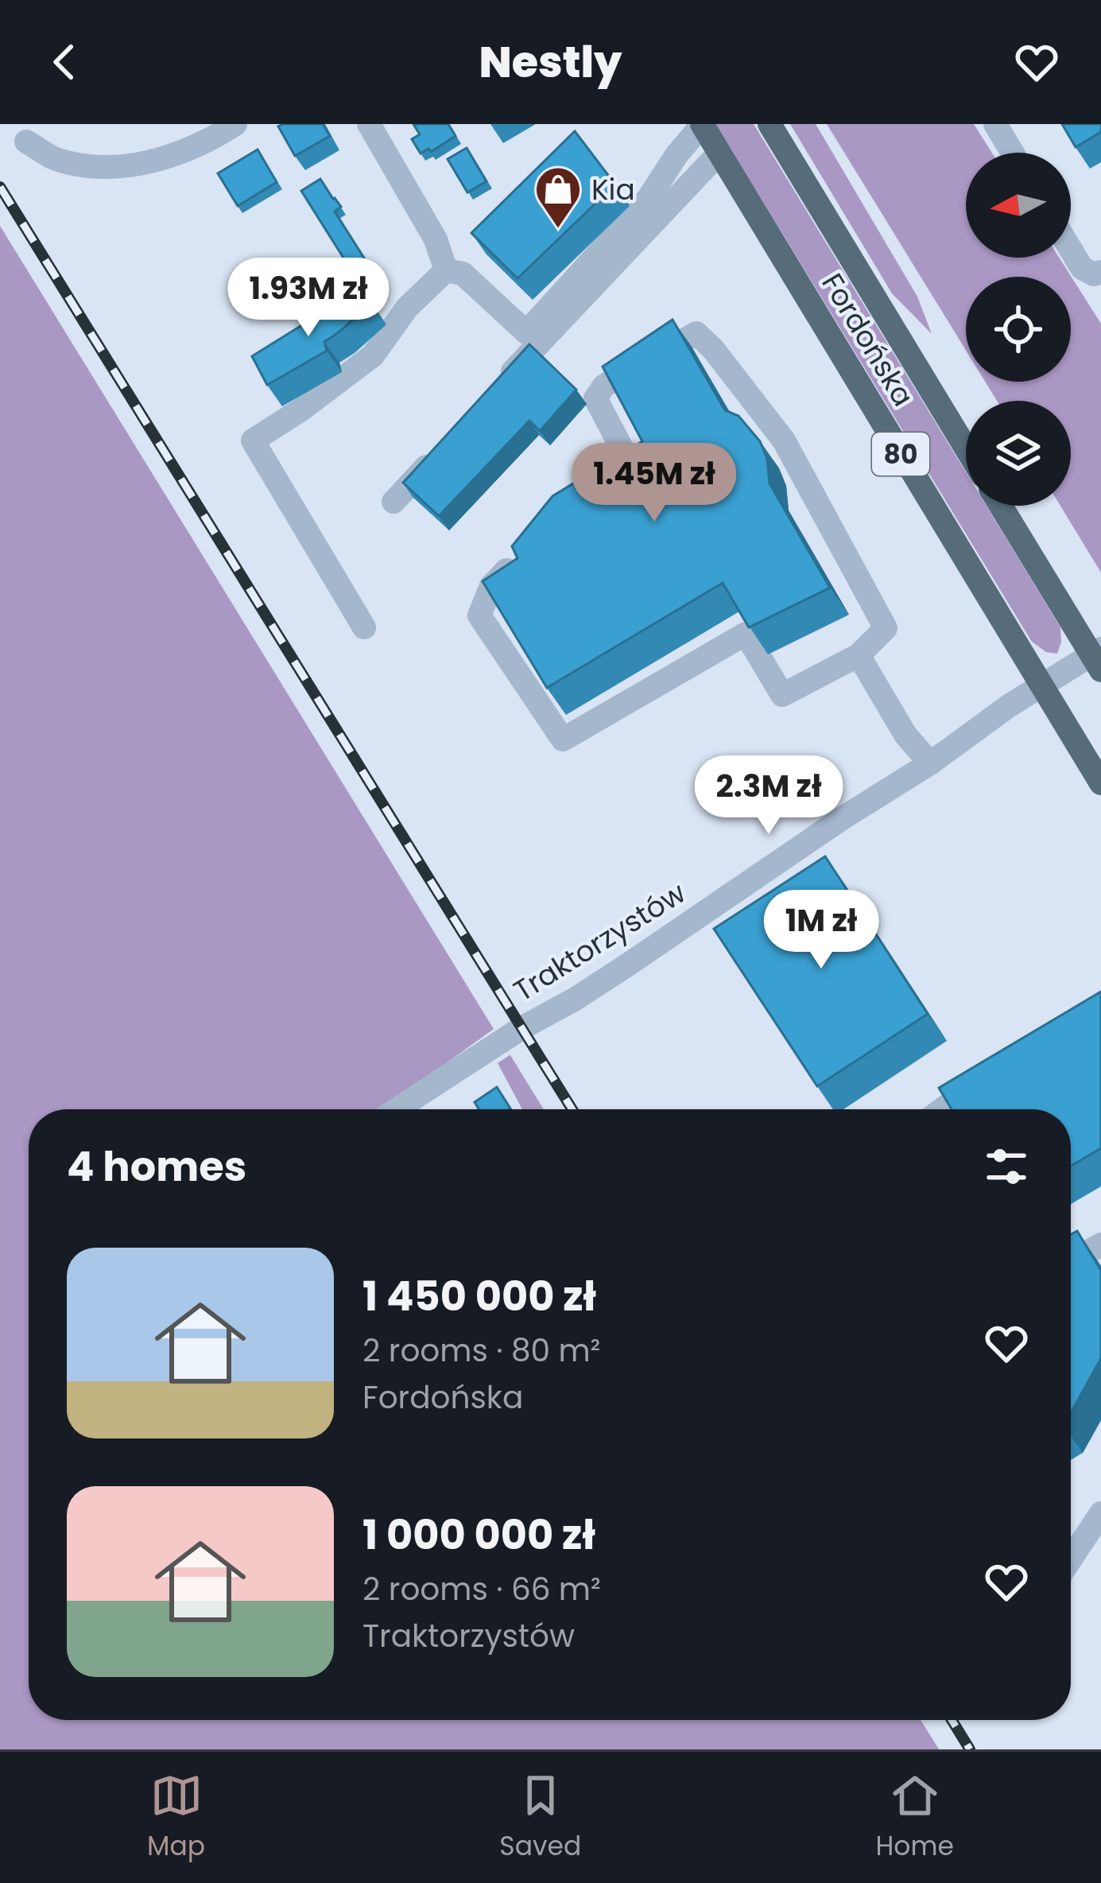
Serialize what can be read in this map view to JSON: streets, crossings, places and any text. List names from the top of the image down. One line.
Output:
{"streets":{"main road":["Fordońska","80"],"street":["Traktorzystów"]},"crossings":[["Fordońska","Traktorzystów"]],"places":{"shop":["Kia"]},"north":"left","page":{"header":"Nestly","price":["1.93M zł","1.45M zł","2.3M zł","1M zł"],"heading":"4 homes","list":[{"name":"1 450 000 zł","note":"2 rooms · 80 m² · Fordońska"},{"name":"1 000 000 zł","note":"2 rooms · 66 m² · Traktorzystów"}],"tabs":["Map","Saved","Home"]}}
